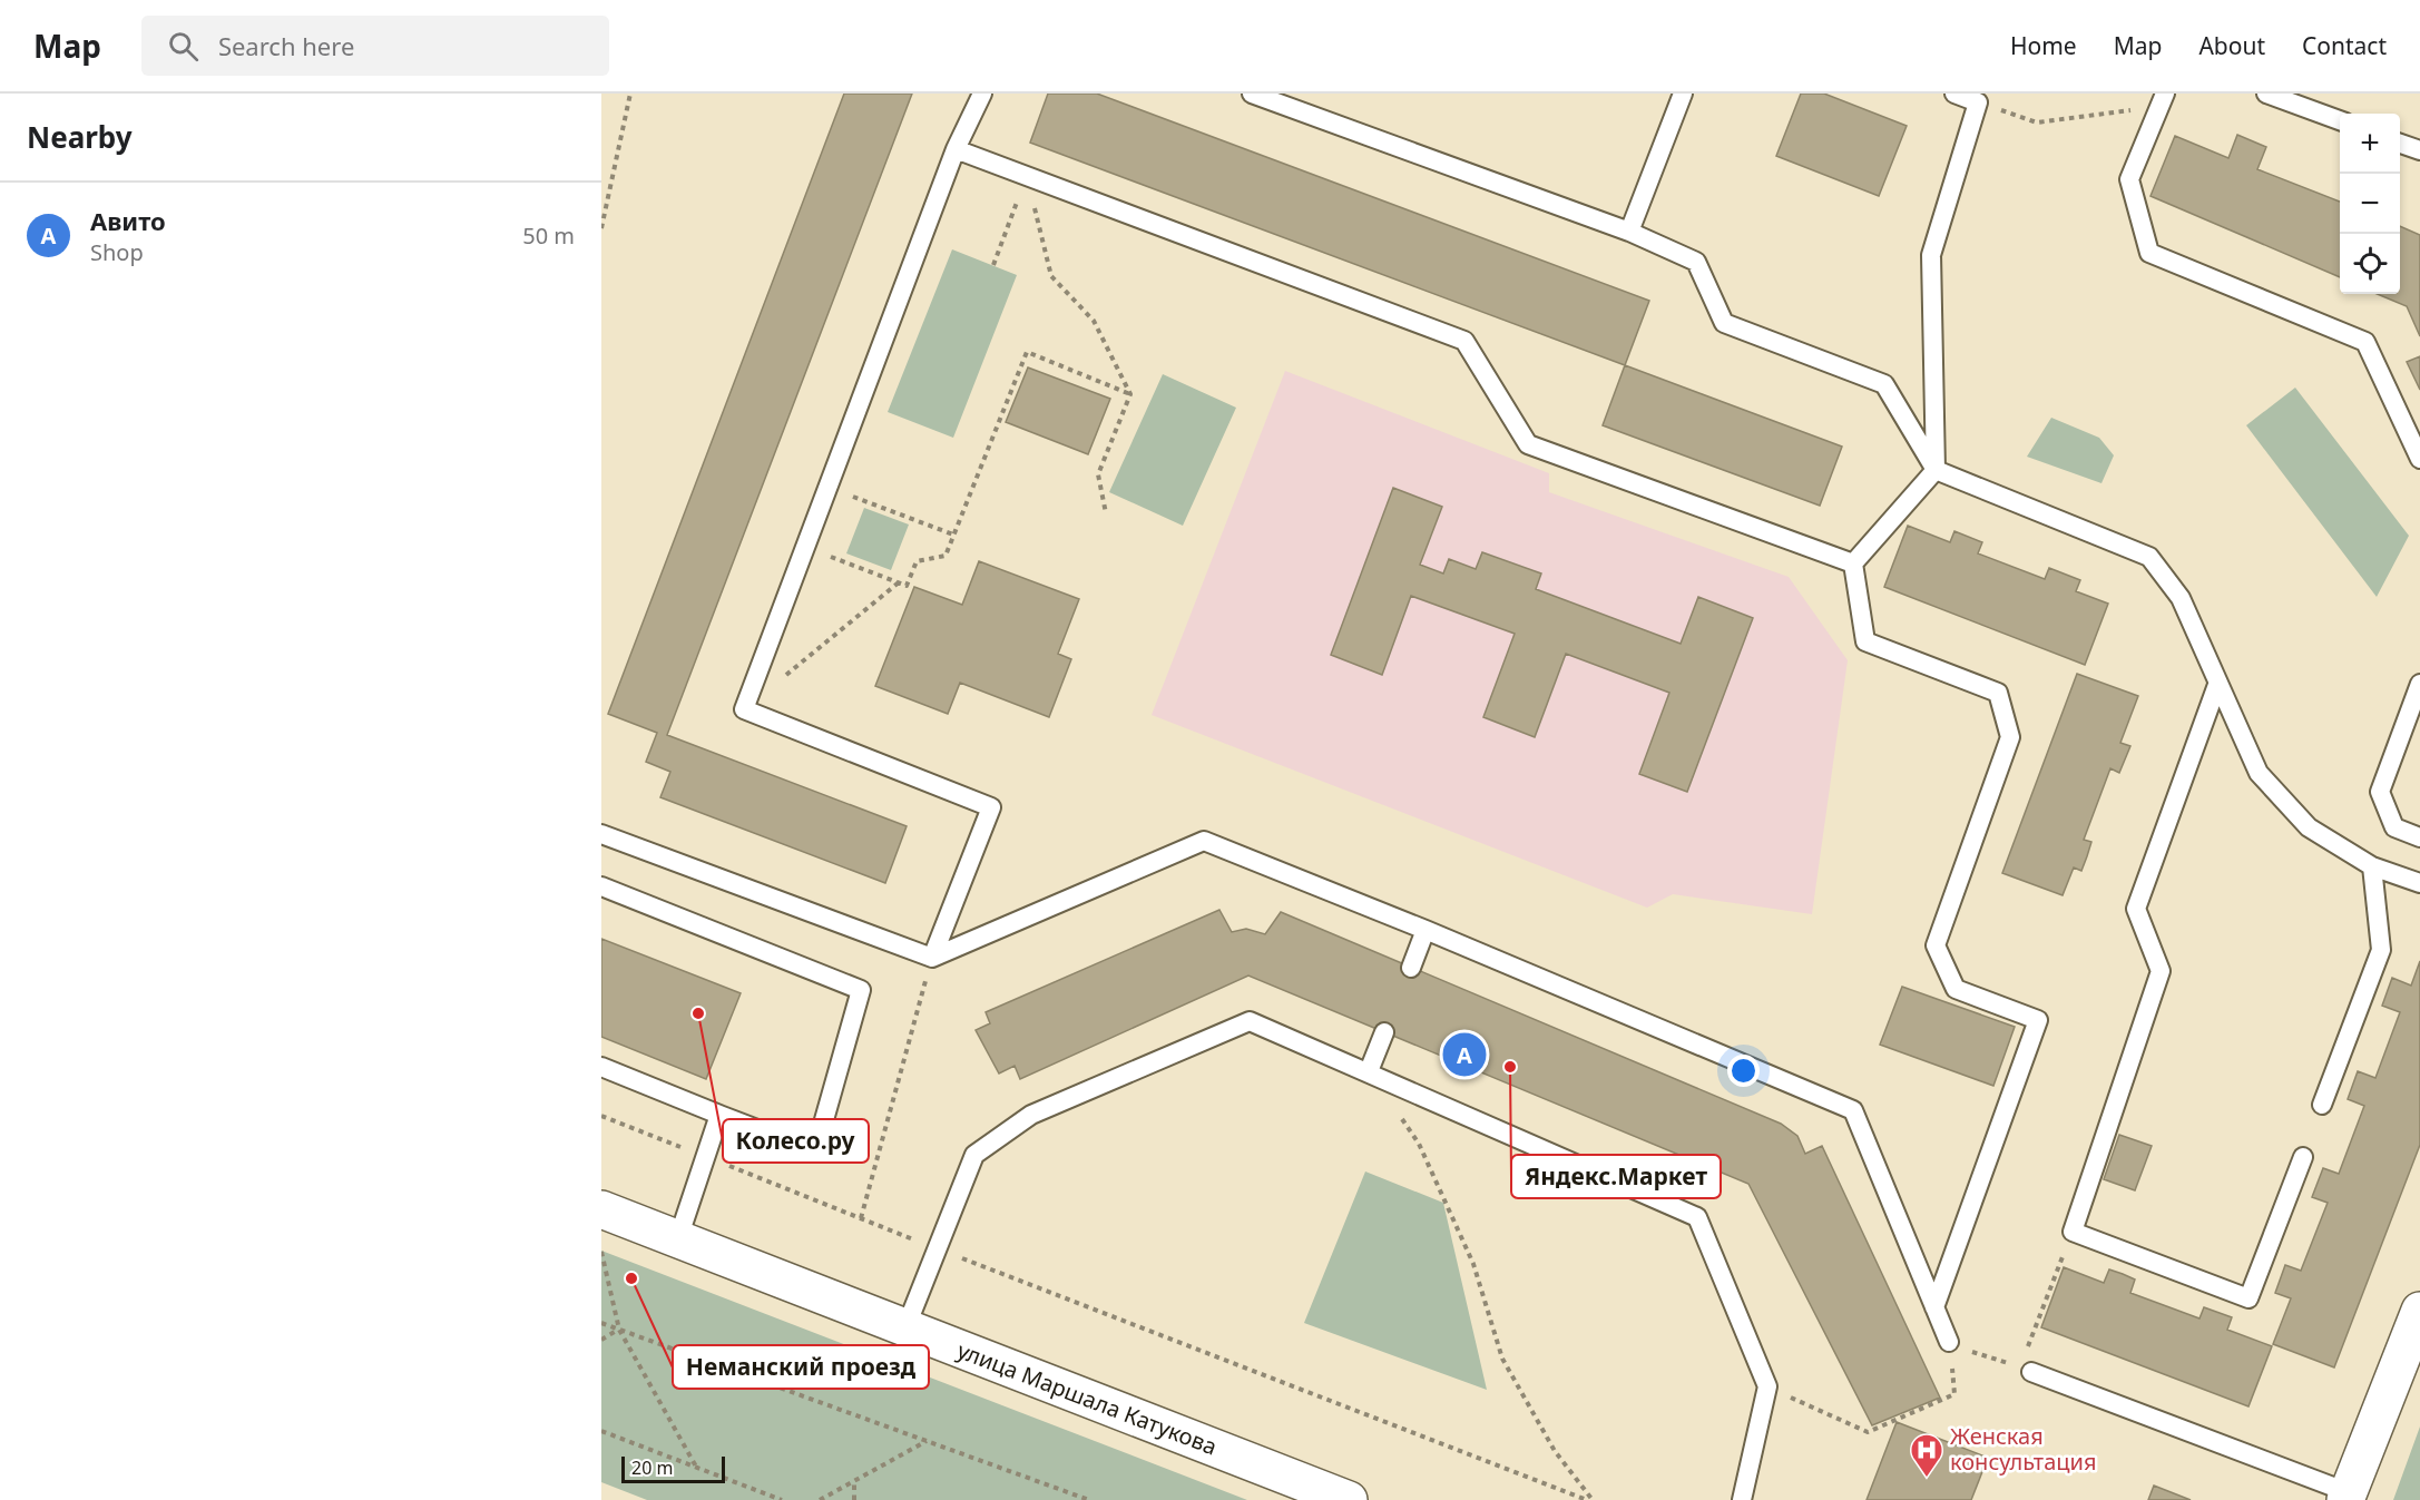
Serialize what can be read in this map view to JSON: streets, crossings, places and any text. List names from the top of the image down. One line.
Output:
{"streets":{"main road":["улица Маршала Катукова"]},"places":{"other":["Колесо.ру","Яндекс.Маркет","Неманский проезд"],"hospital":["Женская консультация"]},"scale_bar":"20 m","page":{"header":"Map","search":"Search here","nav":["Home","Map","About","Contact"],"heading":"Nearby","map_buttons":["+","−"],"list":[{"mark":"A","name":"Авито","note":"Shop","value":"50 m"}],"pins":"A","scale":"20 m"}}
